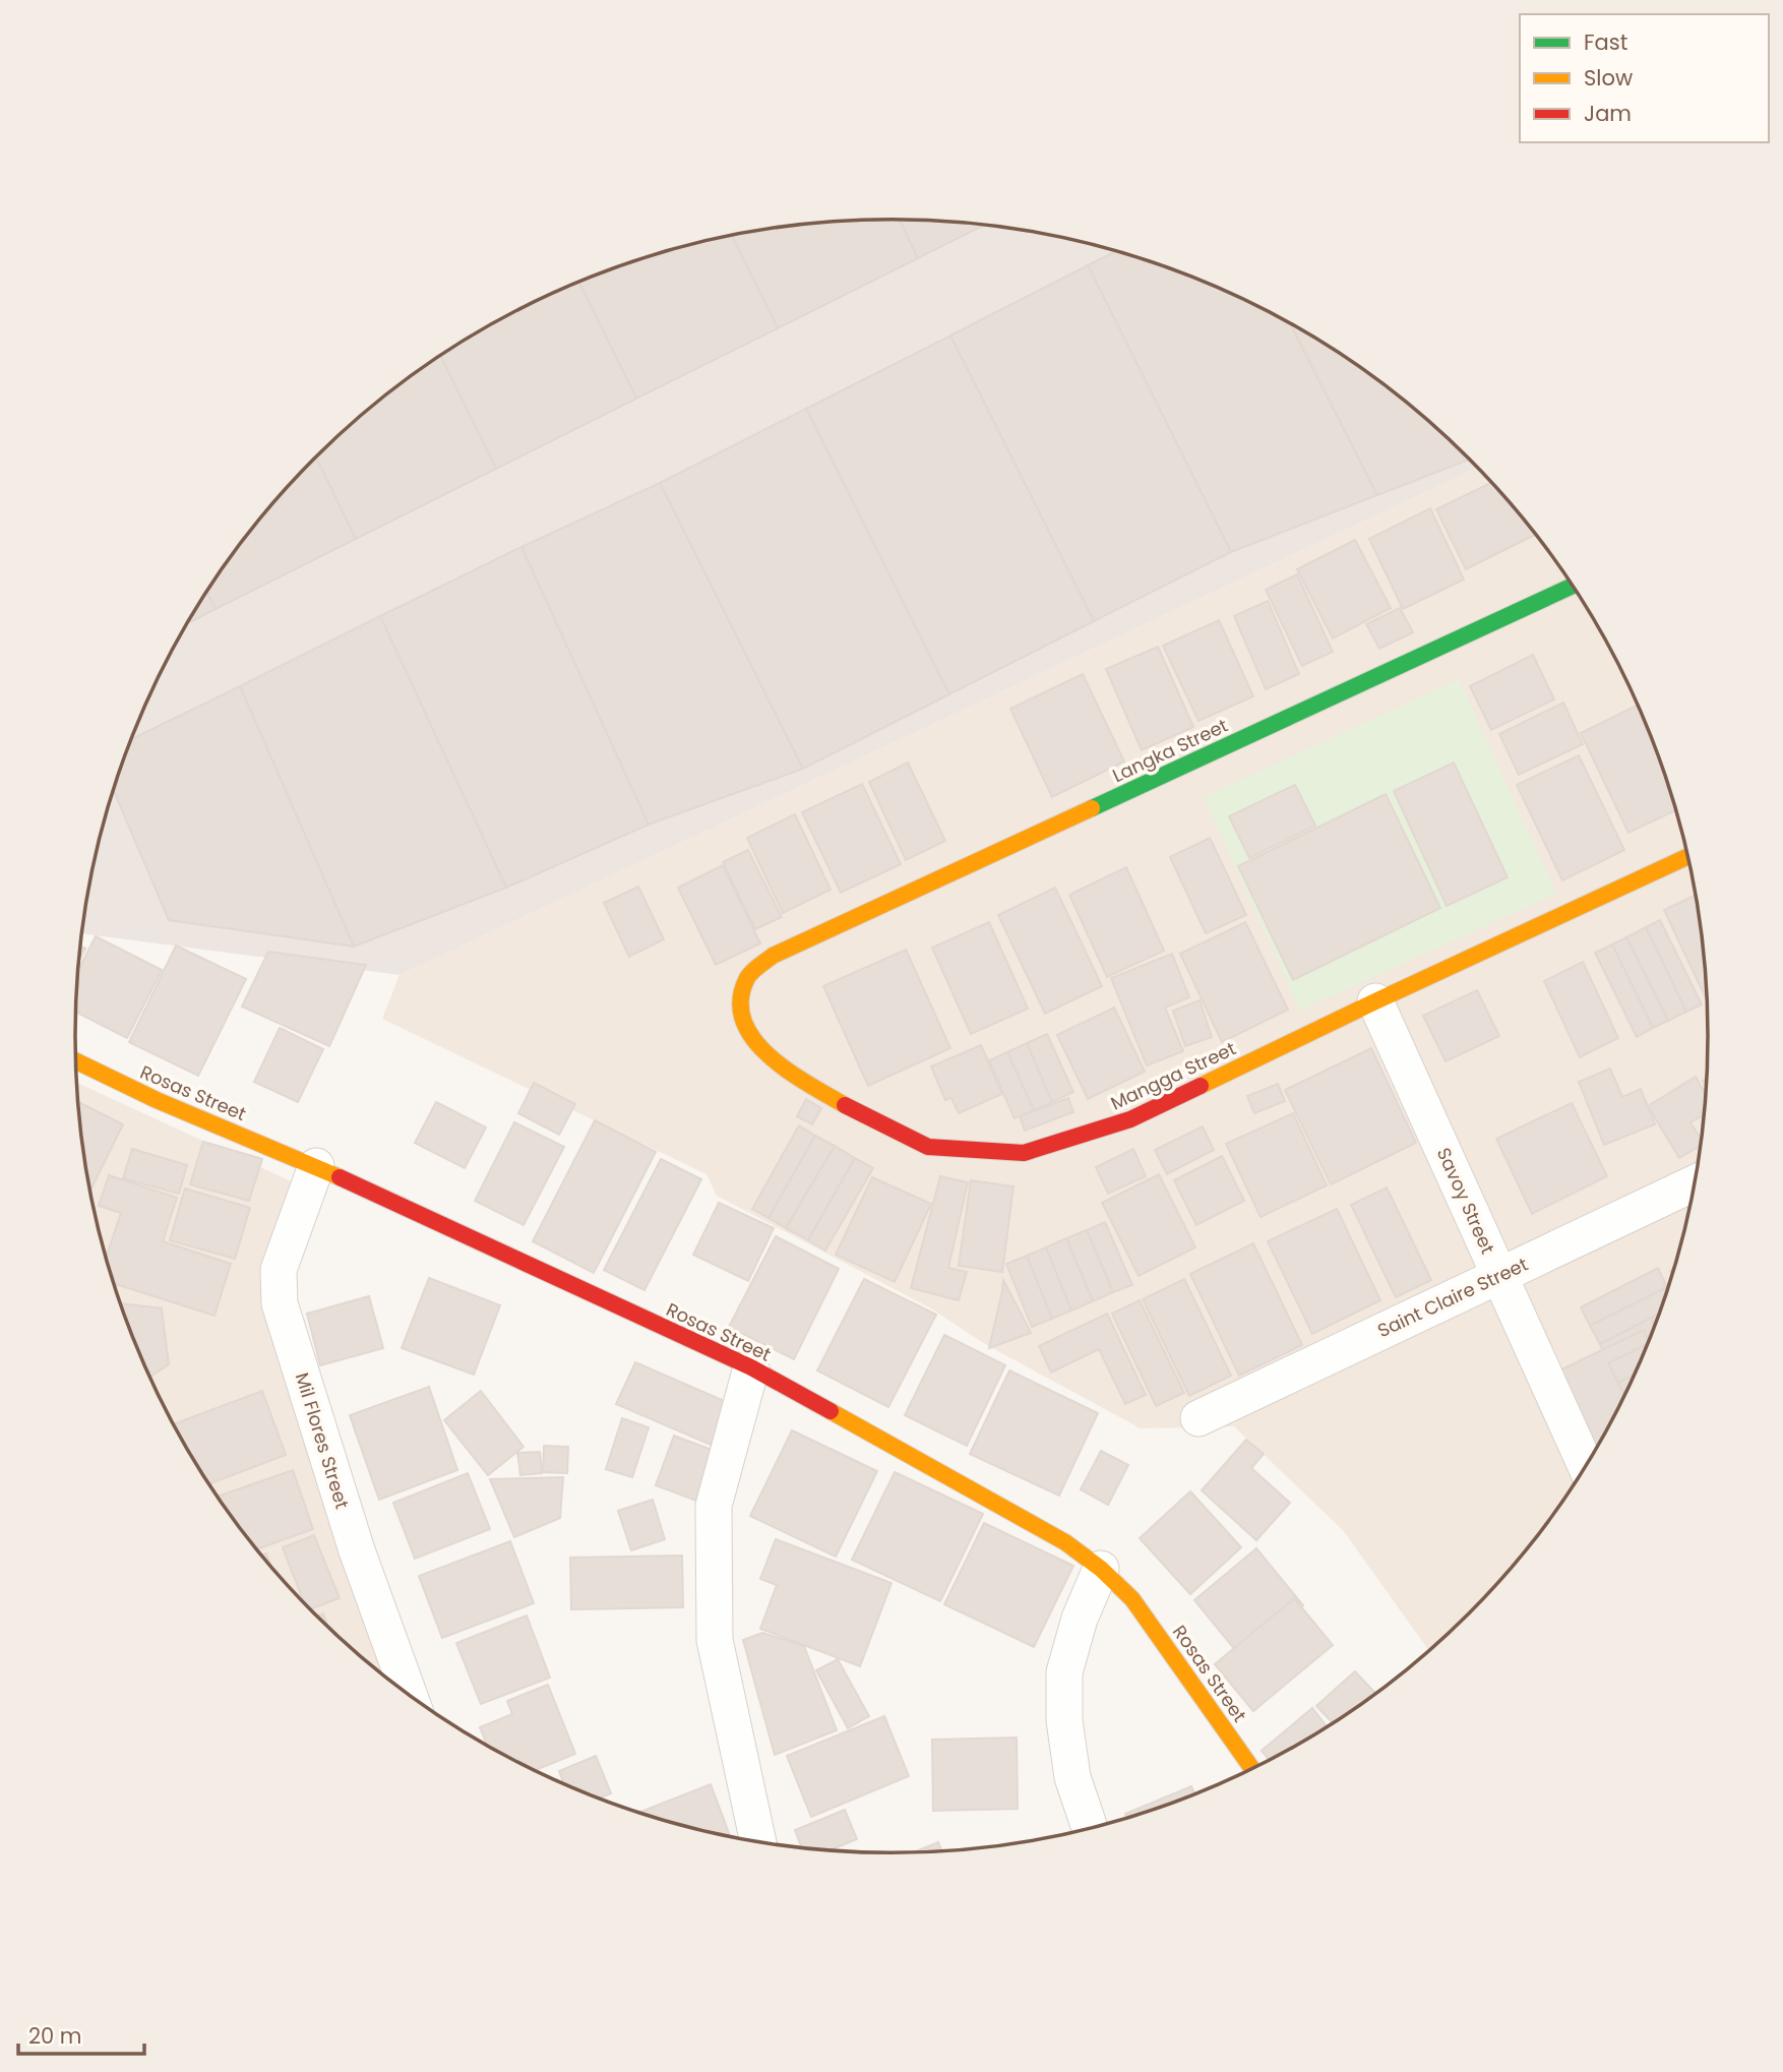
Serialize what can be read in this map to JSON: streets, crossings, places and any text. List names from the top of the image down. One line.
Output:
{"streets":{"street":["Langka Street","Mangga Street","Rosas Street","Savoy Street","Saint Claire Street","Mil Flores Street"]},"crossings":[["Langka Street","Mangga Street"],["Mangga Street","Savoy Street"],["Rosas Street","Mil Flores Street"],["Savoy Street","Saint Claire Street"]],"legend":["Fast","Slow","Jam"],"scale_bar":"20 m"}
